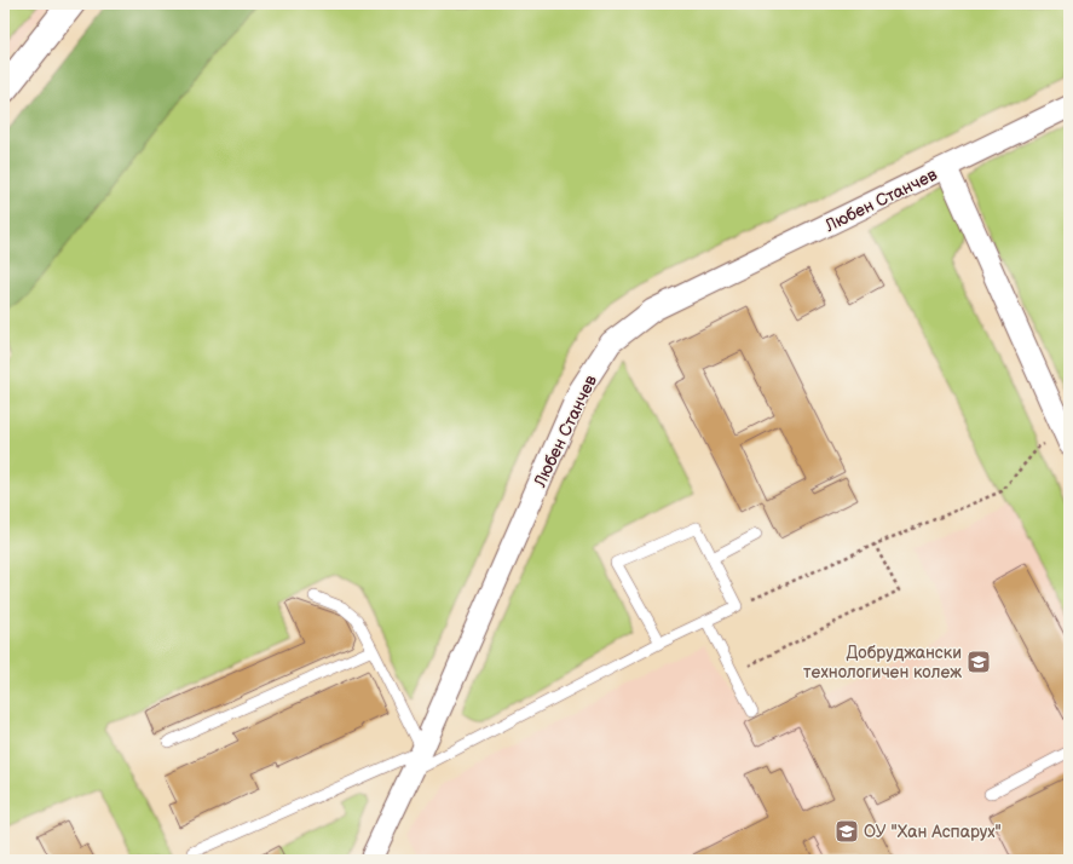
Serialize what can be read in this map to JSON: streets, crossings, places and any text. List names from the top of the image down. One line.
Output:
{"streets":{"street":["Любен Станчев"]},"places":{"school or university":["Добруджански технологичен колеж","ОУ \"Хан Аспарух\""]}}
